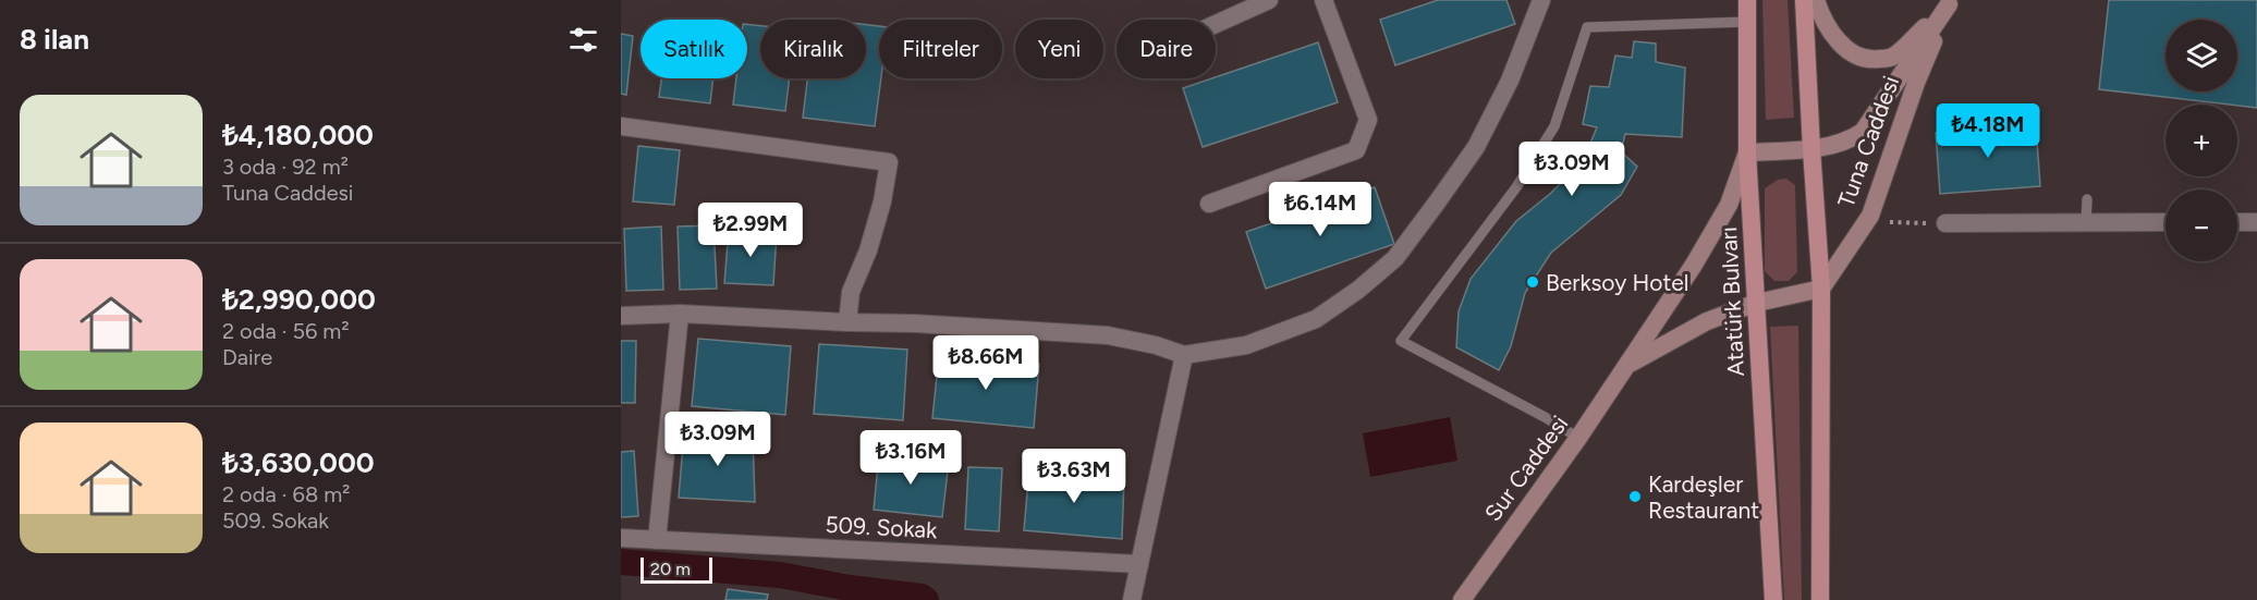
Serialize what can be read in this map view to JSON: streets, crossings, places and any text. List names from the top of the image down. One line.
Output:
{"streets":{"main road":["Tuna Caddesi","Atatürk Bulvarı","Sur Caddesi"],"street":["509. Sokak"]},"crossings":[["Tuna Caddesi","Atatürk Bulvarı"],["Tuna Caddesi","Sur Caddesi"],["Atatürk Bulvarı","Sur Caddesi"]],"places":["Berksoy Hotel","Kardeşler Restaurant"],"scale_bar":"20 m","page":{"heading":"8 ilan","map_buttons":["+","−"],"chip":["Satılık","Kiralık","Filtreler","Yeni","Daire"],"list":[{"name":"₺4,180,000","note":"3 oda · 92 m² · Tuna Caddesi"},{"name":"₺2,990,000","note":"2 oda · 56 m² · Daire"},{"name":"₺3,630,000","note":"2 oda · 68 m² · 509. Sokak"}],"price":["₺4.18M","₺3.09M","₺6.14M","₺2.99M","₺8.66M","₺3.09M","₺3.16M","₺3.63M"],"scale":"20 m"}}
